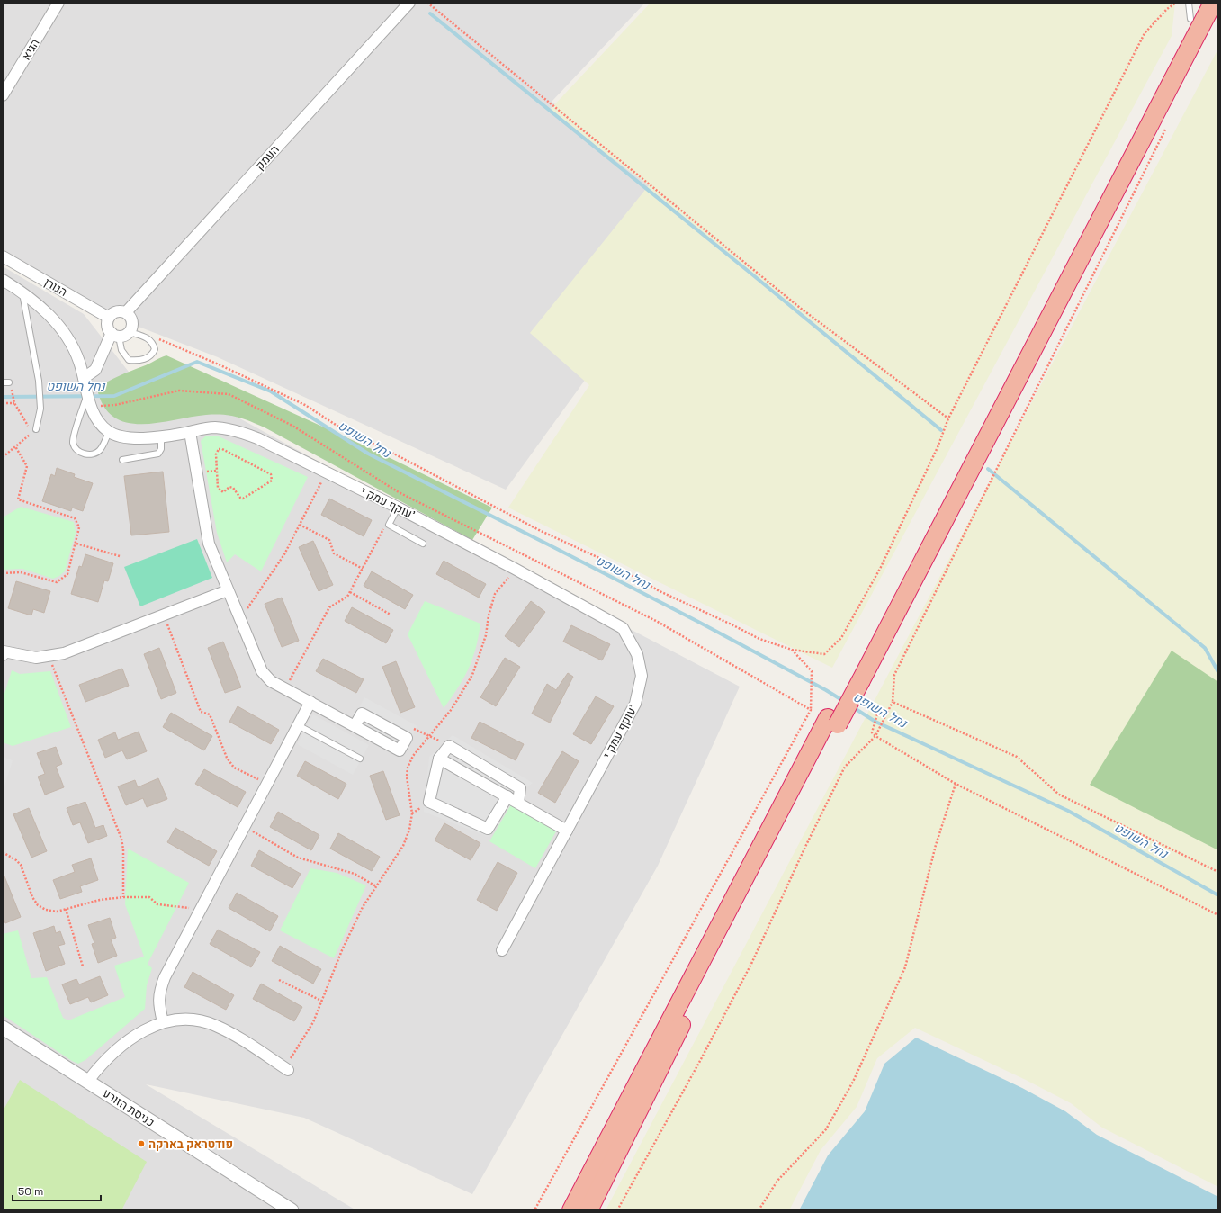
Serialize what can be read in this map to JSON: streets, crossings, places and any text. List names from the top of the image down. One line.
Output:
{"streets":{"street":["הגיא","העמק","הגורן","עוקף עמק י’","כניסת הזורע"]},"crossings":[["העמק","הגורן"]],"water":["נחל השופט"],"places":["פודטראק בארקה"],"scale_bar":"50 m"}
